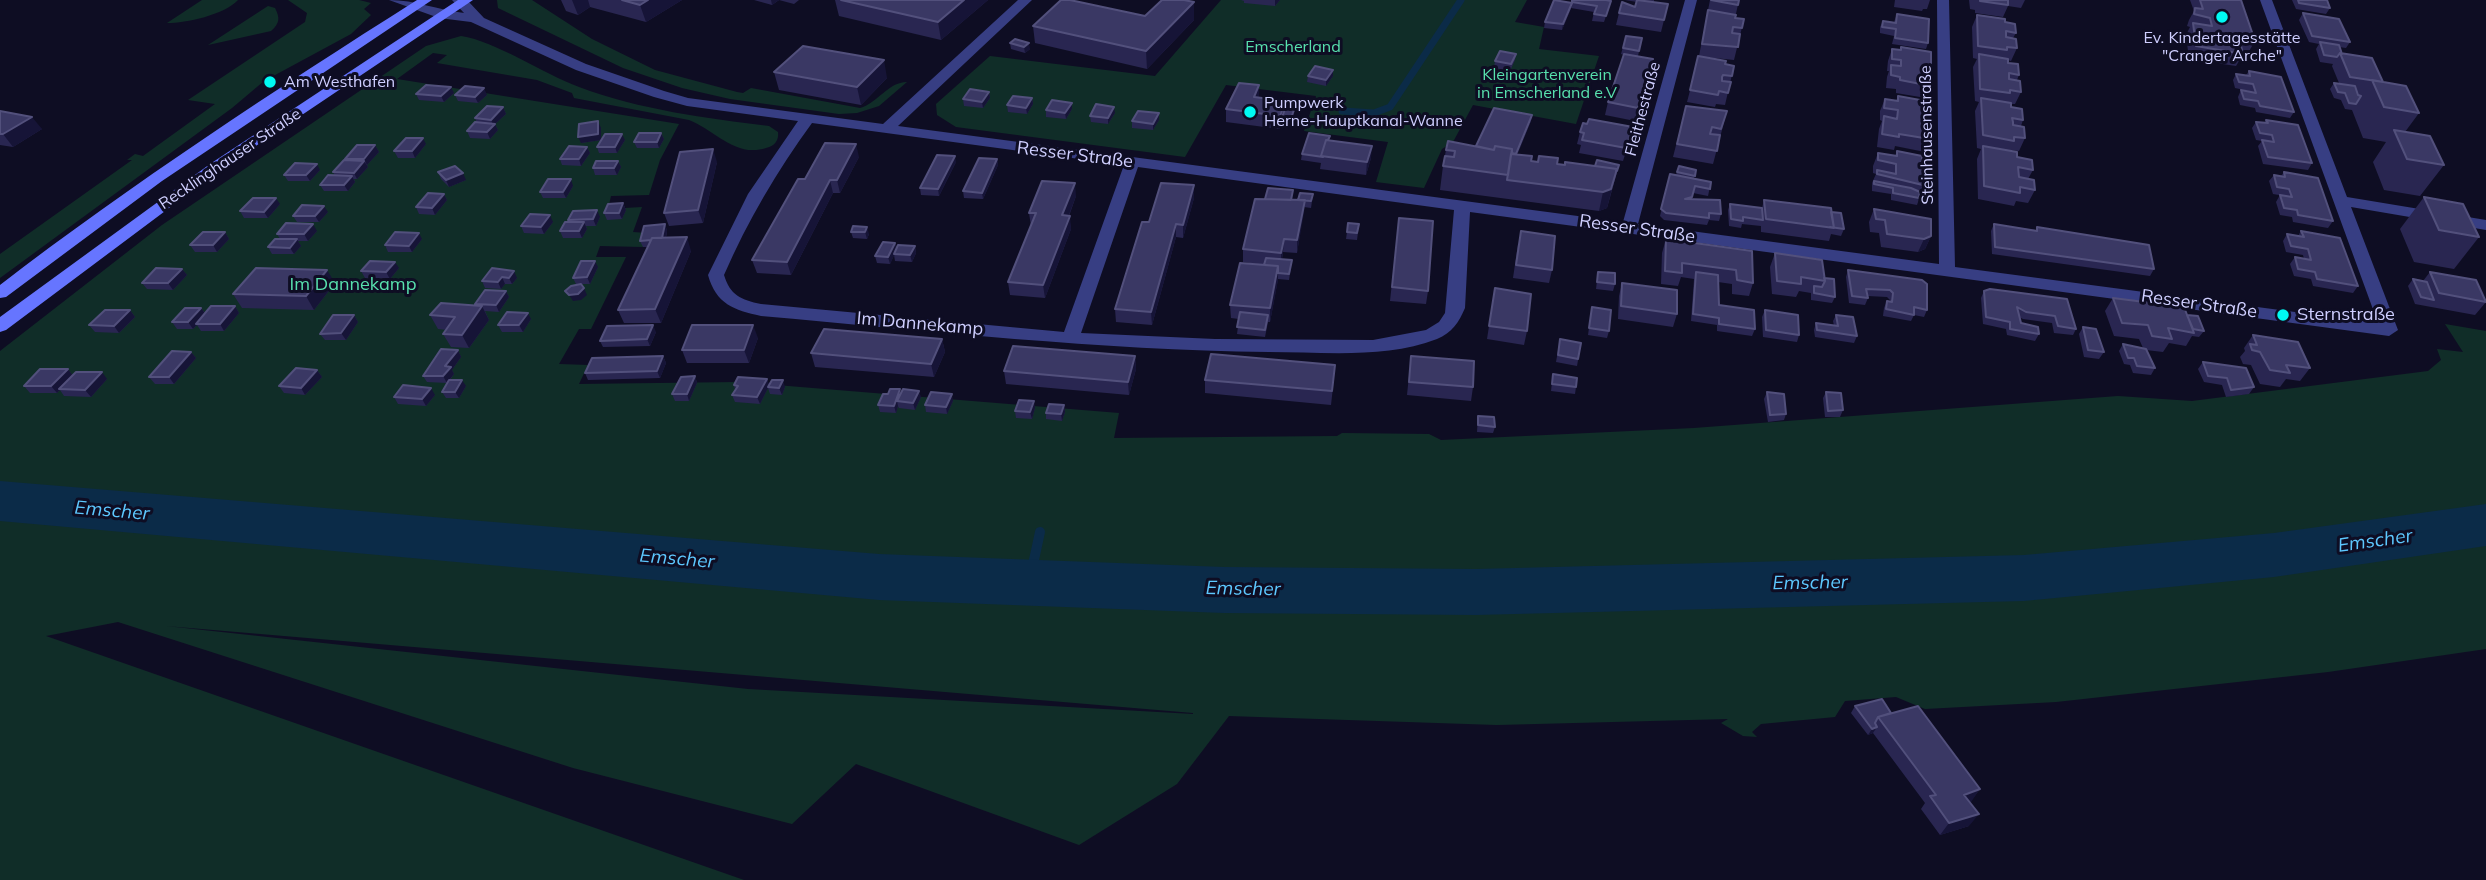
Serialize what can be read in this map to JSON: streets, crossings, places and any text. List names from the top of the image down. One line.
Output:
{"streets":{"main road":["Recklinghauser Straße"],"street":["Fleithestraße","Steinhausenstraße","Resser Straße","Im Dannekamp"]},"crossings":[["Fleithestraße","Resser Straße"],["Steinhausenstraße","Resser Straße"],["Resser Straße","Im Dannekamp"]],"water":["Emscher"],"parks":["Emscherland","Kleingartenverein in Emscherland e.V","Im Dannekamp"],"places":["Ev. Kindertagesstätte \"Cranger Arche\"","Am Westhafen","Pumpwerk Herne-Hauptkanal-Wanne","Sternstraße"]}
